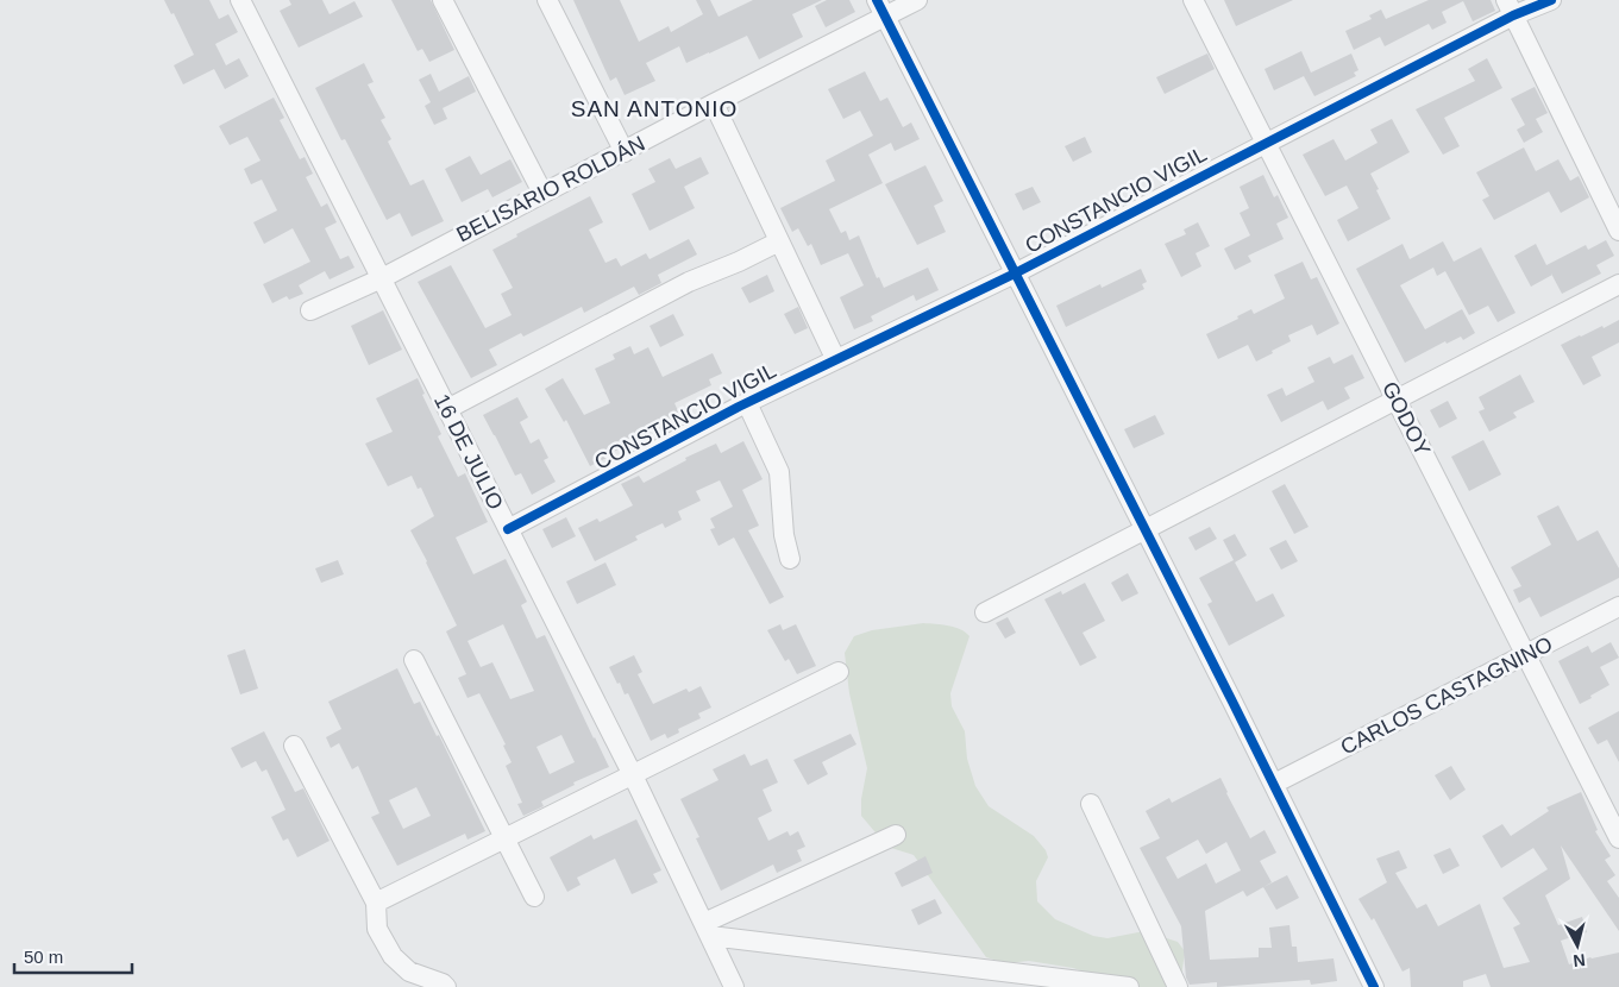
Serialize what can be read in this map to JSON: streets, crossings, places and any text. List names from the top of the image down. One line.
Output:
{"streets":{"street":["BELISARIO ROLDÁN","CONSTANCIO VIGIL","GODOY","16 DE JULIO","CARLOS CASTAGNINO"]},"crossings":[["BELISARIO ROLDÁN","16 DE JULIO"],["CONSTANCIO VIGIL","GODOY"],["CONSTANCIO VIGIL","16 DE JULIO"],["GODOY","CARLOS CASTAGNINO"]],"districts":["SAN ANTONIO"],"scale_bar":"50 m","north":"bottom"}
